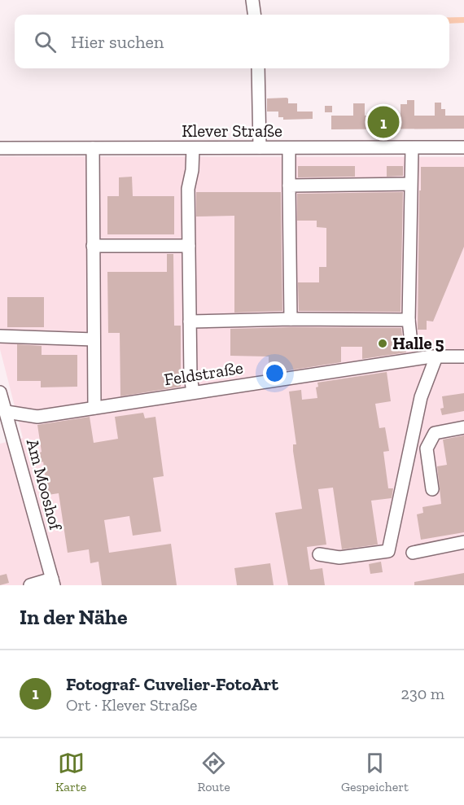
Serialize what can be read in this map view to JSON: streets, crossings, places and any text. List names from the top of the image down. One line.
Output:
{"streets":{"street":["Klever Straße","Feldstraße","Am Mooshof"]},"crossings":[["Feldstraße","Am Mooshof"]],"places":["Halle 5"],"page":{"search":"Hier suchen","pins":"1","heading":"In der Nähe","list":[{"mark":"1","name":"Fotograf- Cuvelier-FotoArt","note":"Ort · Klever Straße","value":"230 m"}],"nav":["Karte","Route","Gespeichert"]}}
